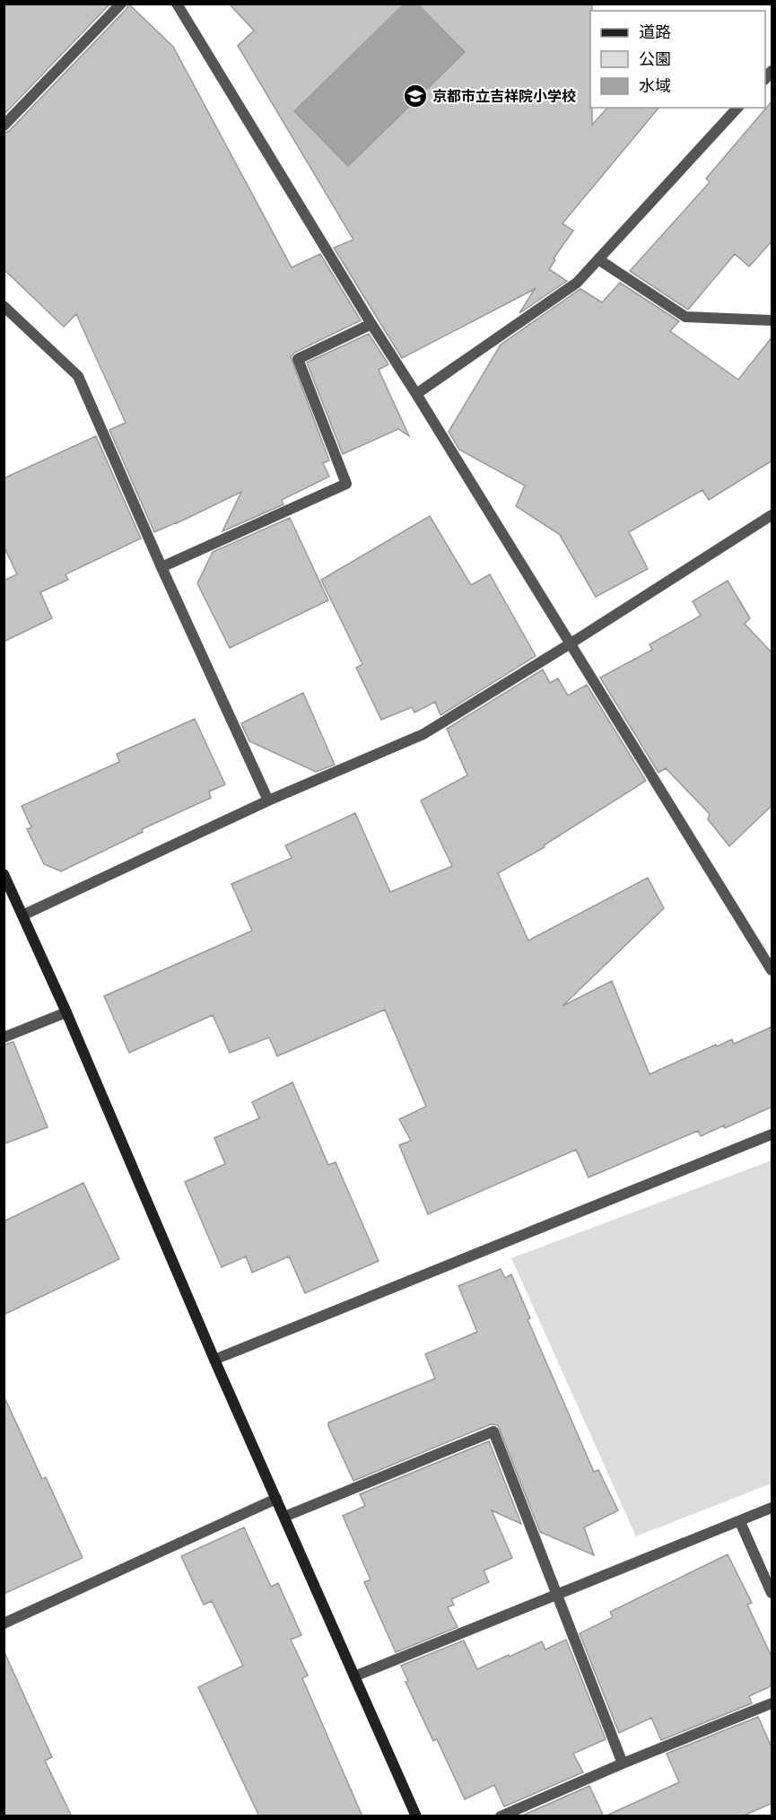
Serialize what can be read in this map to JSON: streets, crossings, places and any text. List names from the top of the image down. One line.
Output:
{"places":{"school or university":["京都市立吉祥院小学校"]},"legend":["道路","公園","水域"]}
